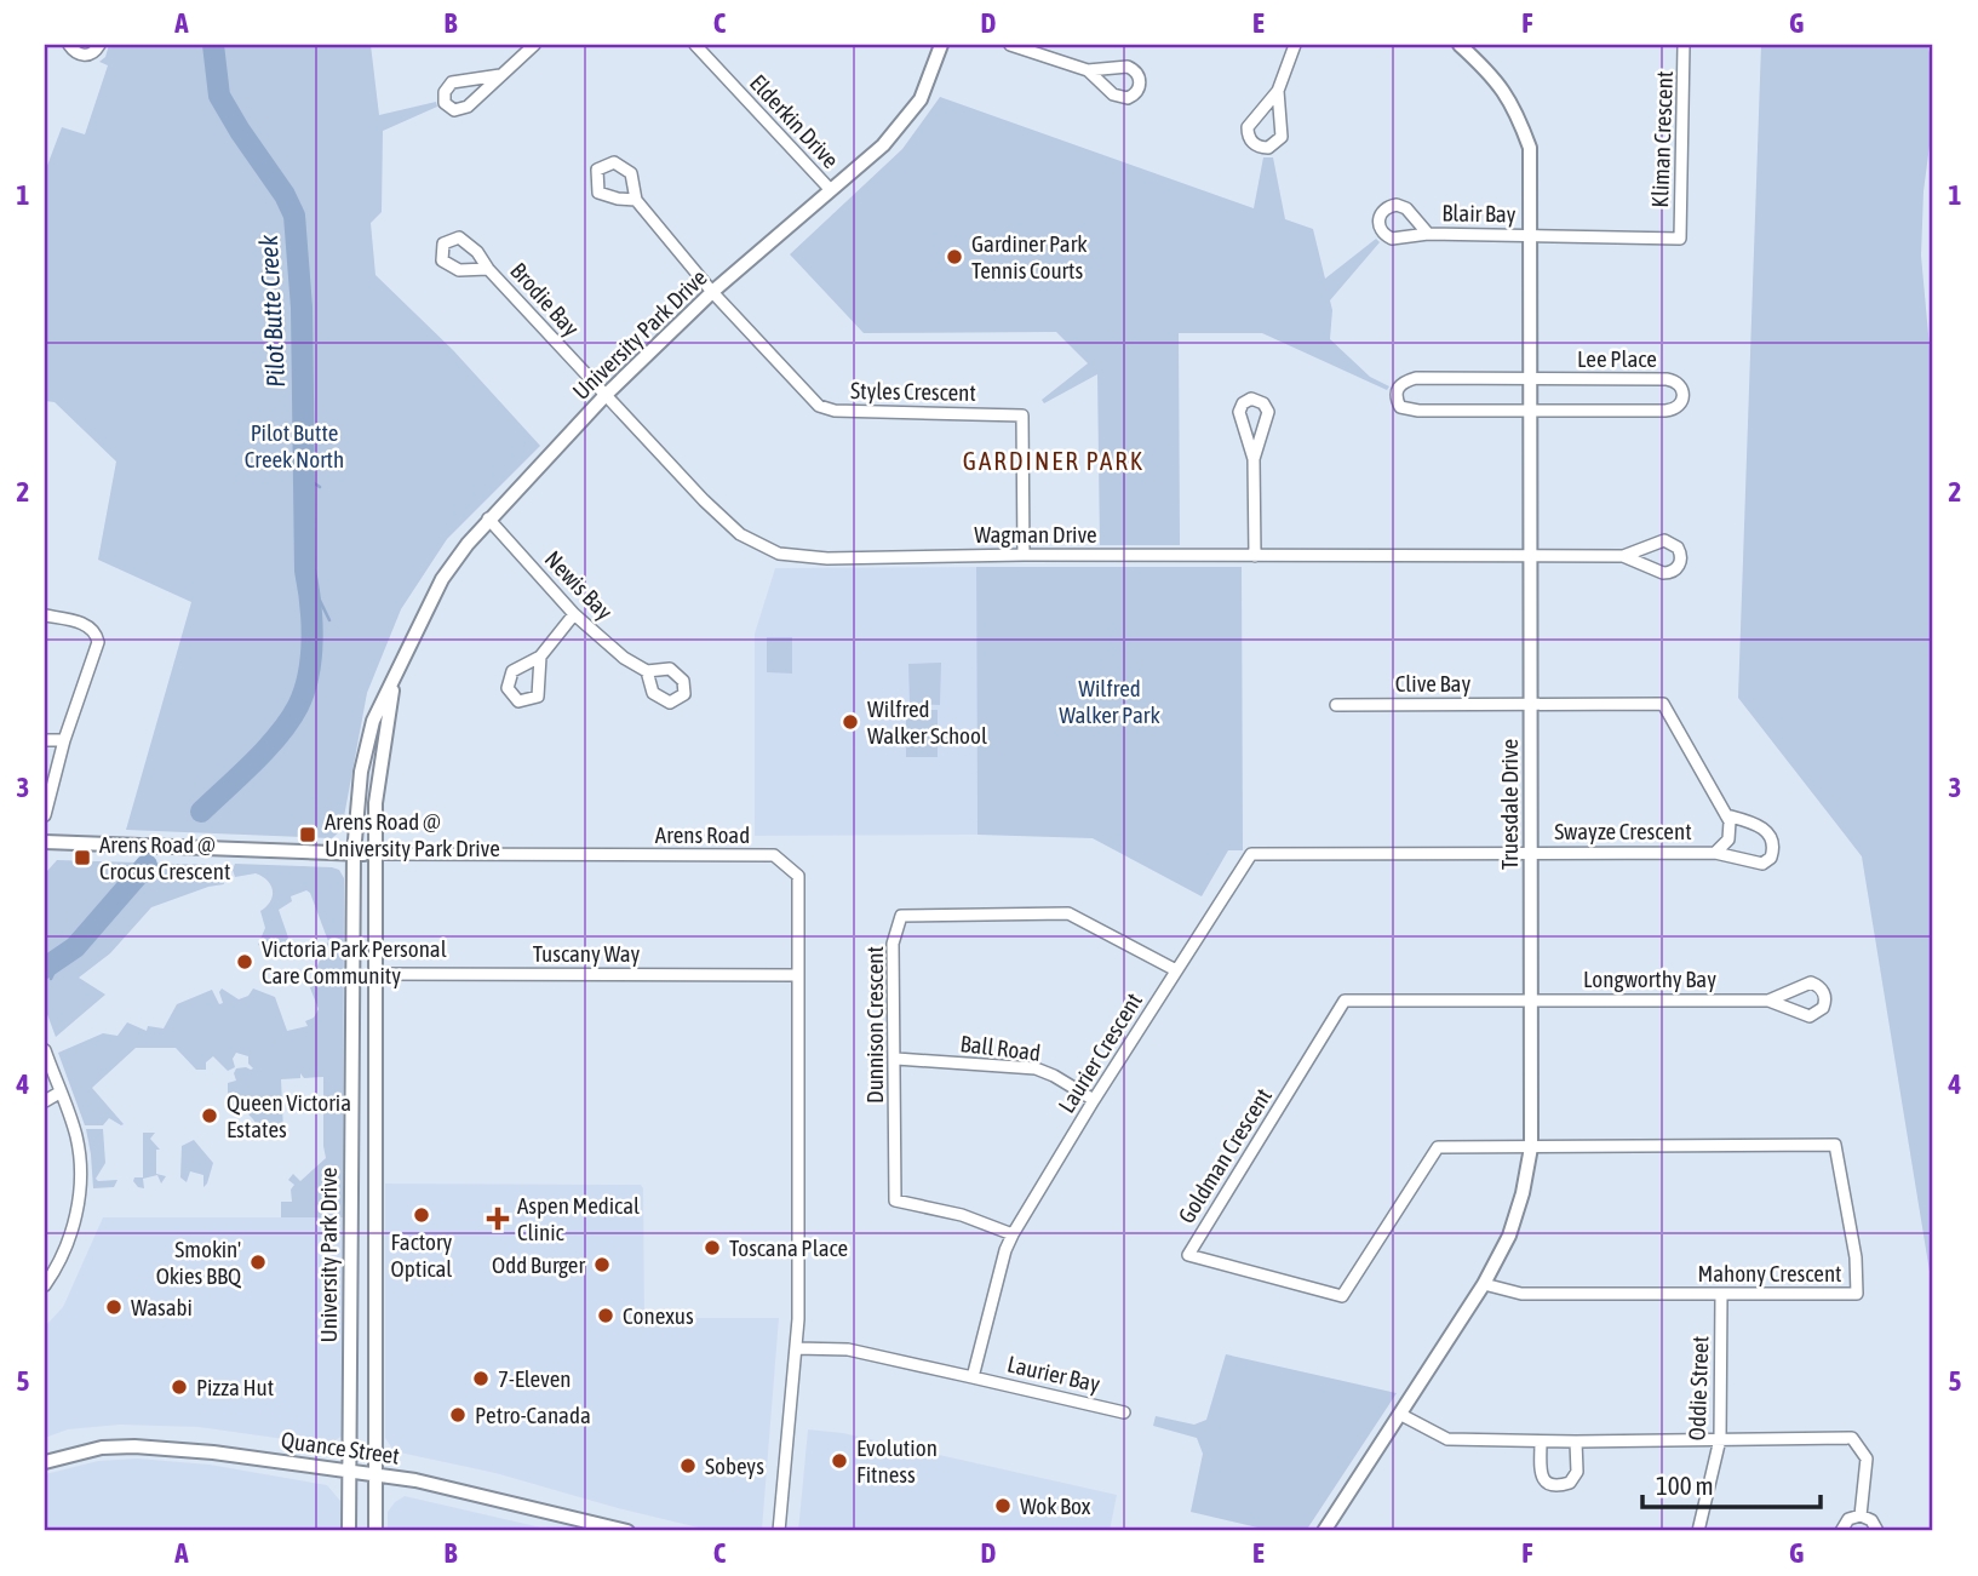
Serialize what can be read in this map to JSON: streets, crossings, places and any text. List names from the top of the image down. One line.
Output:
{"streets":{"street":["Elderkin Drive","Kliman Crescent","Blair Bay","Brodie Bay","University Park Drive","Lee Place","Styles Crescent","Wagman Drive","Newis Bay","Clive Bay","Truesdale Drive","Swayze Crescent","Arens Road","Tuscany Way","Longworthy Bay","Dunnison Crescent","Ball Road","Laurier Crescent","Goldman Crescent","Mahony Crescent","Laurier Bay","Oddie Street","Quance Street"]},"crossings":[["Elderkin Drive","University Park Drive"],["Kliman Crescent","Blair Bay"],["Kliman Crescent","Truesdale Drive"],["Blair Bay","Truesdale Drive"],["Brodie Bay","University Park Drive"],["Brodie Bay","Wagman Drive"],["University Park Drive","Styles Crescent"],["University Park Drive","Wagman Drive"],["University Park Drive","Newis Bay"],["University Park Drive","Arens Road"],["University Park Drive","Tuscany Way"],["University Park Drive","Quance Street"],["Lee Place","Truesdale Drive"],["Styles Crescent","Wagman Drive"],["Wagman Drive","Truesdale Drive"],["Clive Bay","Truesdale Drive"],["Clive Bay","Swayze Crescent"],["Truesdale Drive","Swayze Crescent"],["Truesdale Drive","Longworthy Bay"],["Truesdale Drive","Laurier Crescent"],["Truesdale Drive","Goldman Crescent"],["Truesdale Drive","Mahony Crescent"],["Swayze Crescent","Laurier Crescent"],["Arens Road","Tuscany Way"],["Longworthy Bay","Goldman Crescent"],["Dunnison Crescent","Ball Road"],["Dunnison Crescent","Laurier Crescent"],["Ball Road","Laurier Crescent"],["Laurier Crescent","Laurier Bay"],["Goldman Crescent","Mahony Crescent"],["Mahony Crescent","Oddie Street"]],"districts":["GARDINER PARK"],"water":["Pilot Butte Creek"],"parks":["Pilot Butte Creek North","Wilfred Walker Park"],"places":{"other":["Gardiner Park Tennis Courts","Wilfred Walker School","Victoria Park Personal Care Community","Queen Victoria Estates","Factory Optical","Toscana Place","Smokin' Okies BBQ","Odd Burger","Wasabi","Conexus","7-Eleven","Pizza Hut","Petro-Canada","Evolution Fitness","Sobeys","Wok Box"],"transit":["Arens Road @ University Park Drive","Arens Road @ Crocus Crescent"],"health":["Aspen Medical Clinic"]},"scale_bar":"100 m","grid":{"columns":["A","B","C","D","E","F","G"],"rows":["1","2","3","4","5"]}}
